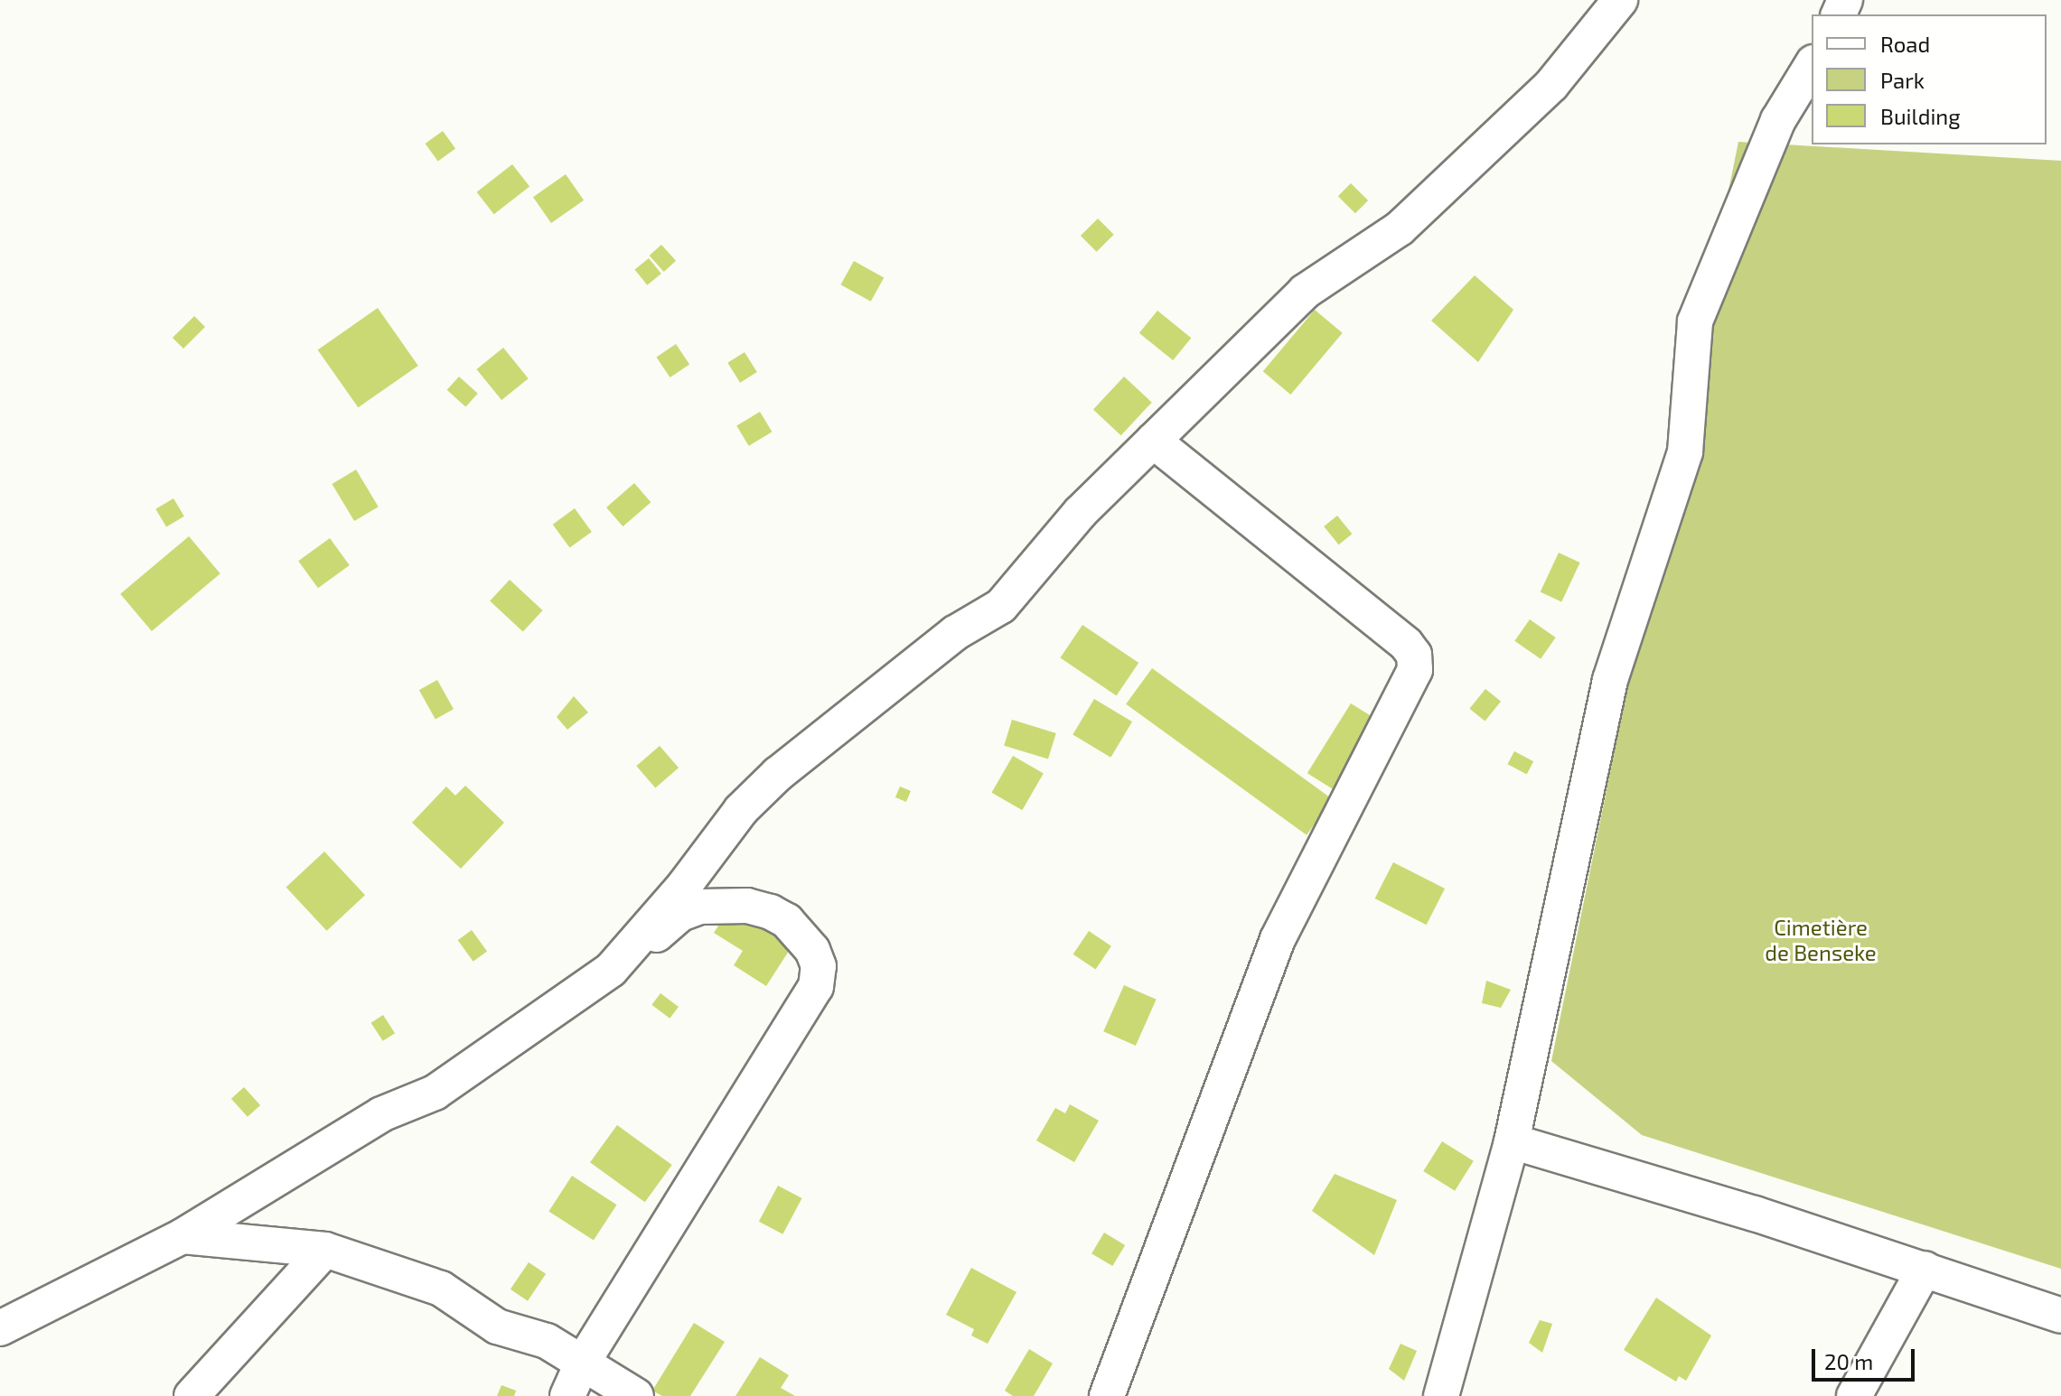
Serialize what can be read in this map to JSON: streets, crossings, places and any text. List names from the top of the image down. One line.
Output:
{"parks":["Cimetière de Benseke"],"legend":["Road","Park","Building"],"scale_bar":"20 m"}
